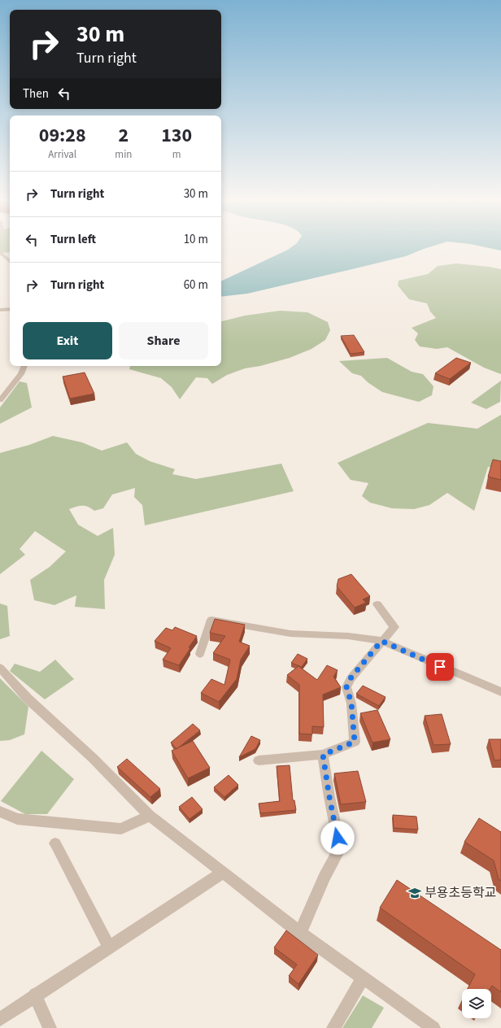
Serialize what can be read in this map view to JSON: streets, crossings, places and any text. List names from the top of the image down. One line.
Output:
{"places":{"school or university":["부용초등학교"]},"page":{"turn":["30 m","Turn right"],"then":"Then","eta":["09:28","Arrival","2","min","130","m"],"list":[{"name":"Turn right","value":"30 m"},{"name":"Turn left","value":"10 m"},{"name":"Turn right","value":"60 m"}],"buttons":["Exit","Share"]}}
